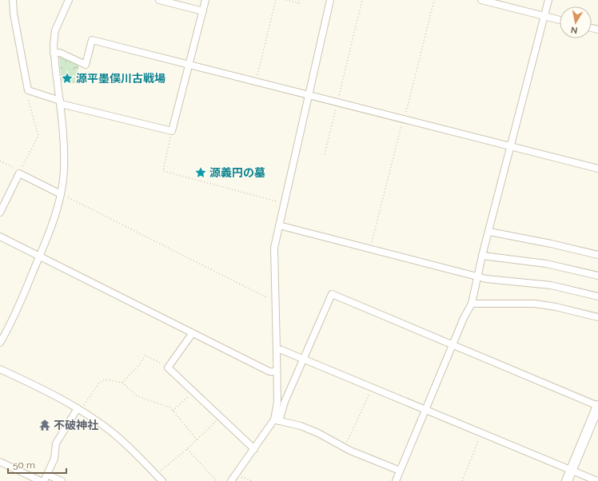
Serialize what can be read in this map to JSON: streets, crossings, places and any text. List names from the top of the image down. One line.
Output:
{"places":{"place":["源平墨俣川古戦場","源義円の墓"],"temple":["不破神社"]},"scale_bar":"50 m","north":"bottom"}
